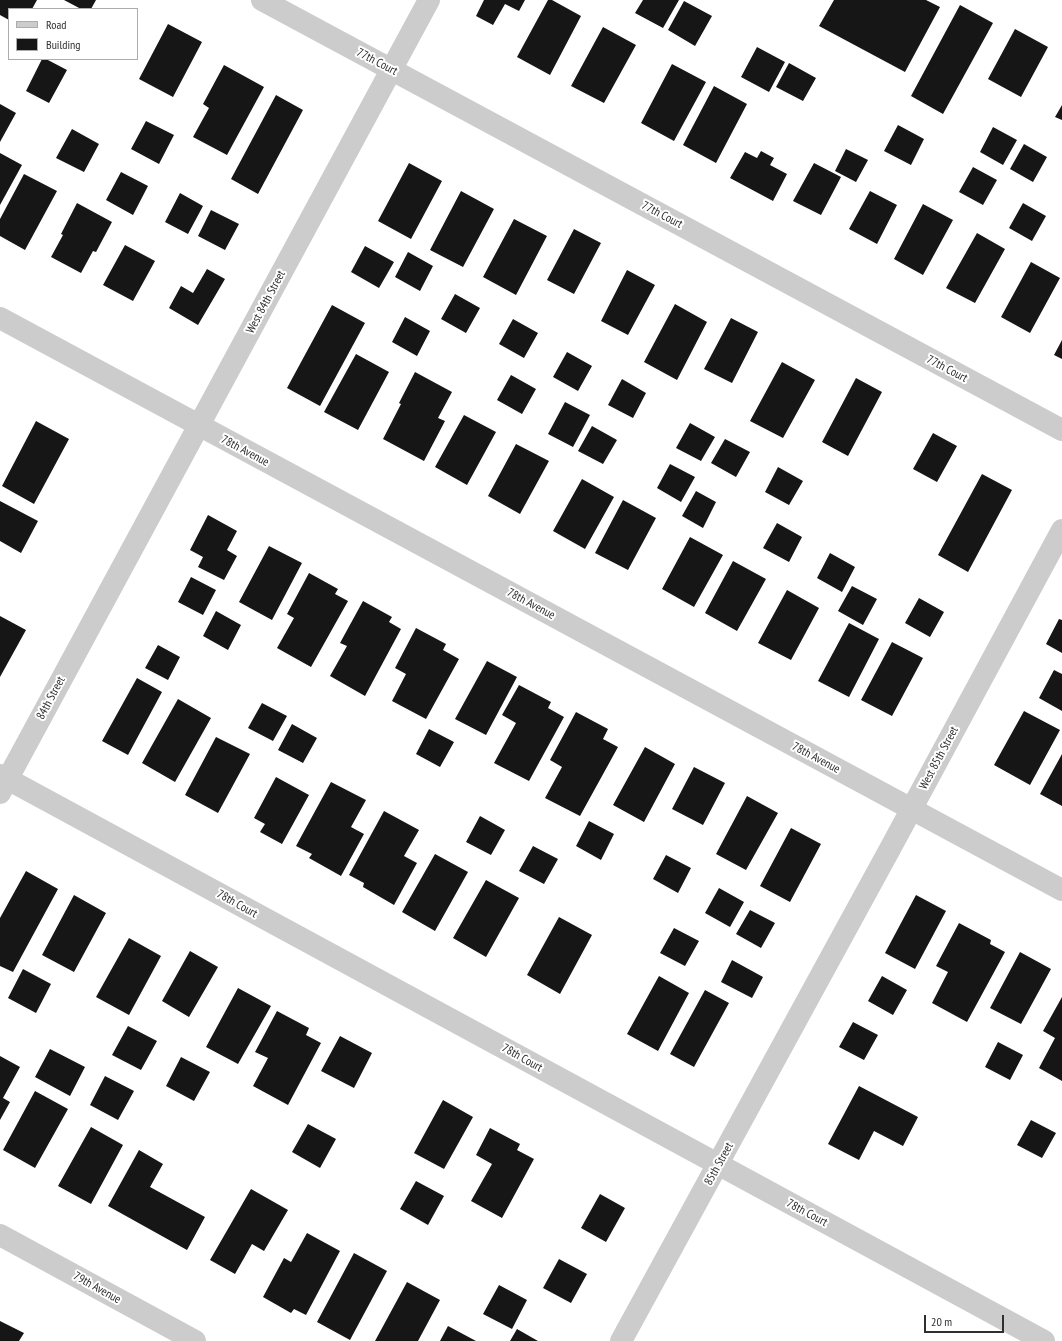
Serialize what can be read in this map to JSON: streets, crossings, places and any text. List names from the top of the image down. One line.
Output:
{"streets":{"street":["77th Court","West 84th Street","78th Avenue","84th Street","West 85th Street","78th Court","85th Street","79th Avenue"]},"crossings":[["77th Court","West 84th Street"],["West 84th Street","78th Avenue"],["West 84th Street","84th Street"],["78th Avenue","West 85th Street"],["84th Street","78th Court"],["West 85th Street","85th Street"],["78th Court","85th Street"]],"legend":["Road","Building"],"scale_bar":"20 m"}
